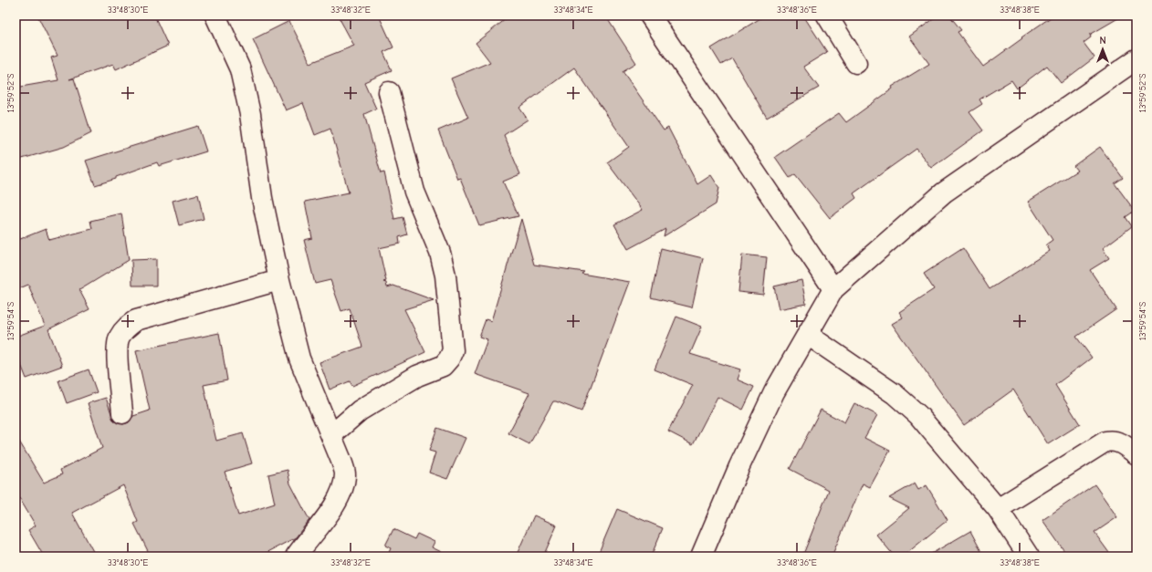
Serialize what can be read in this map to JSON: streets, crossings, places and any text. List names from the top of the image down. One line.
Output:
{"north":"top","coordinates":["33°48'30\"E","33°48'32\"E","33°48'34\"E","33°48'36\"E","33°48'38\"E","13°59'52\"S","13°59'54\"S"]}
